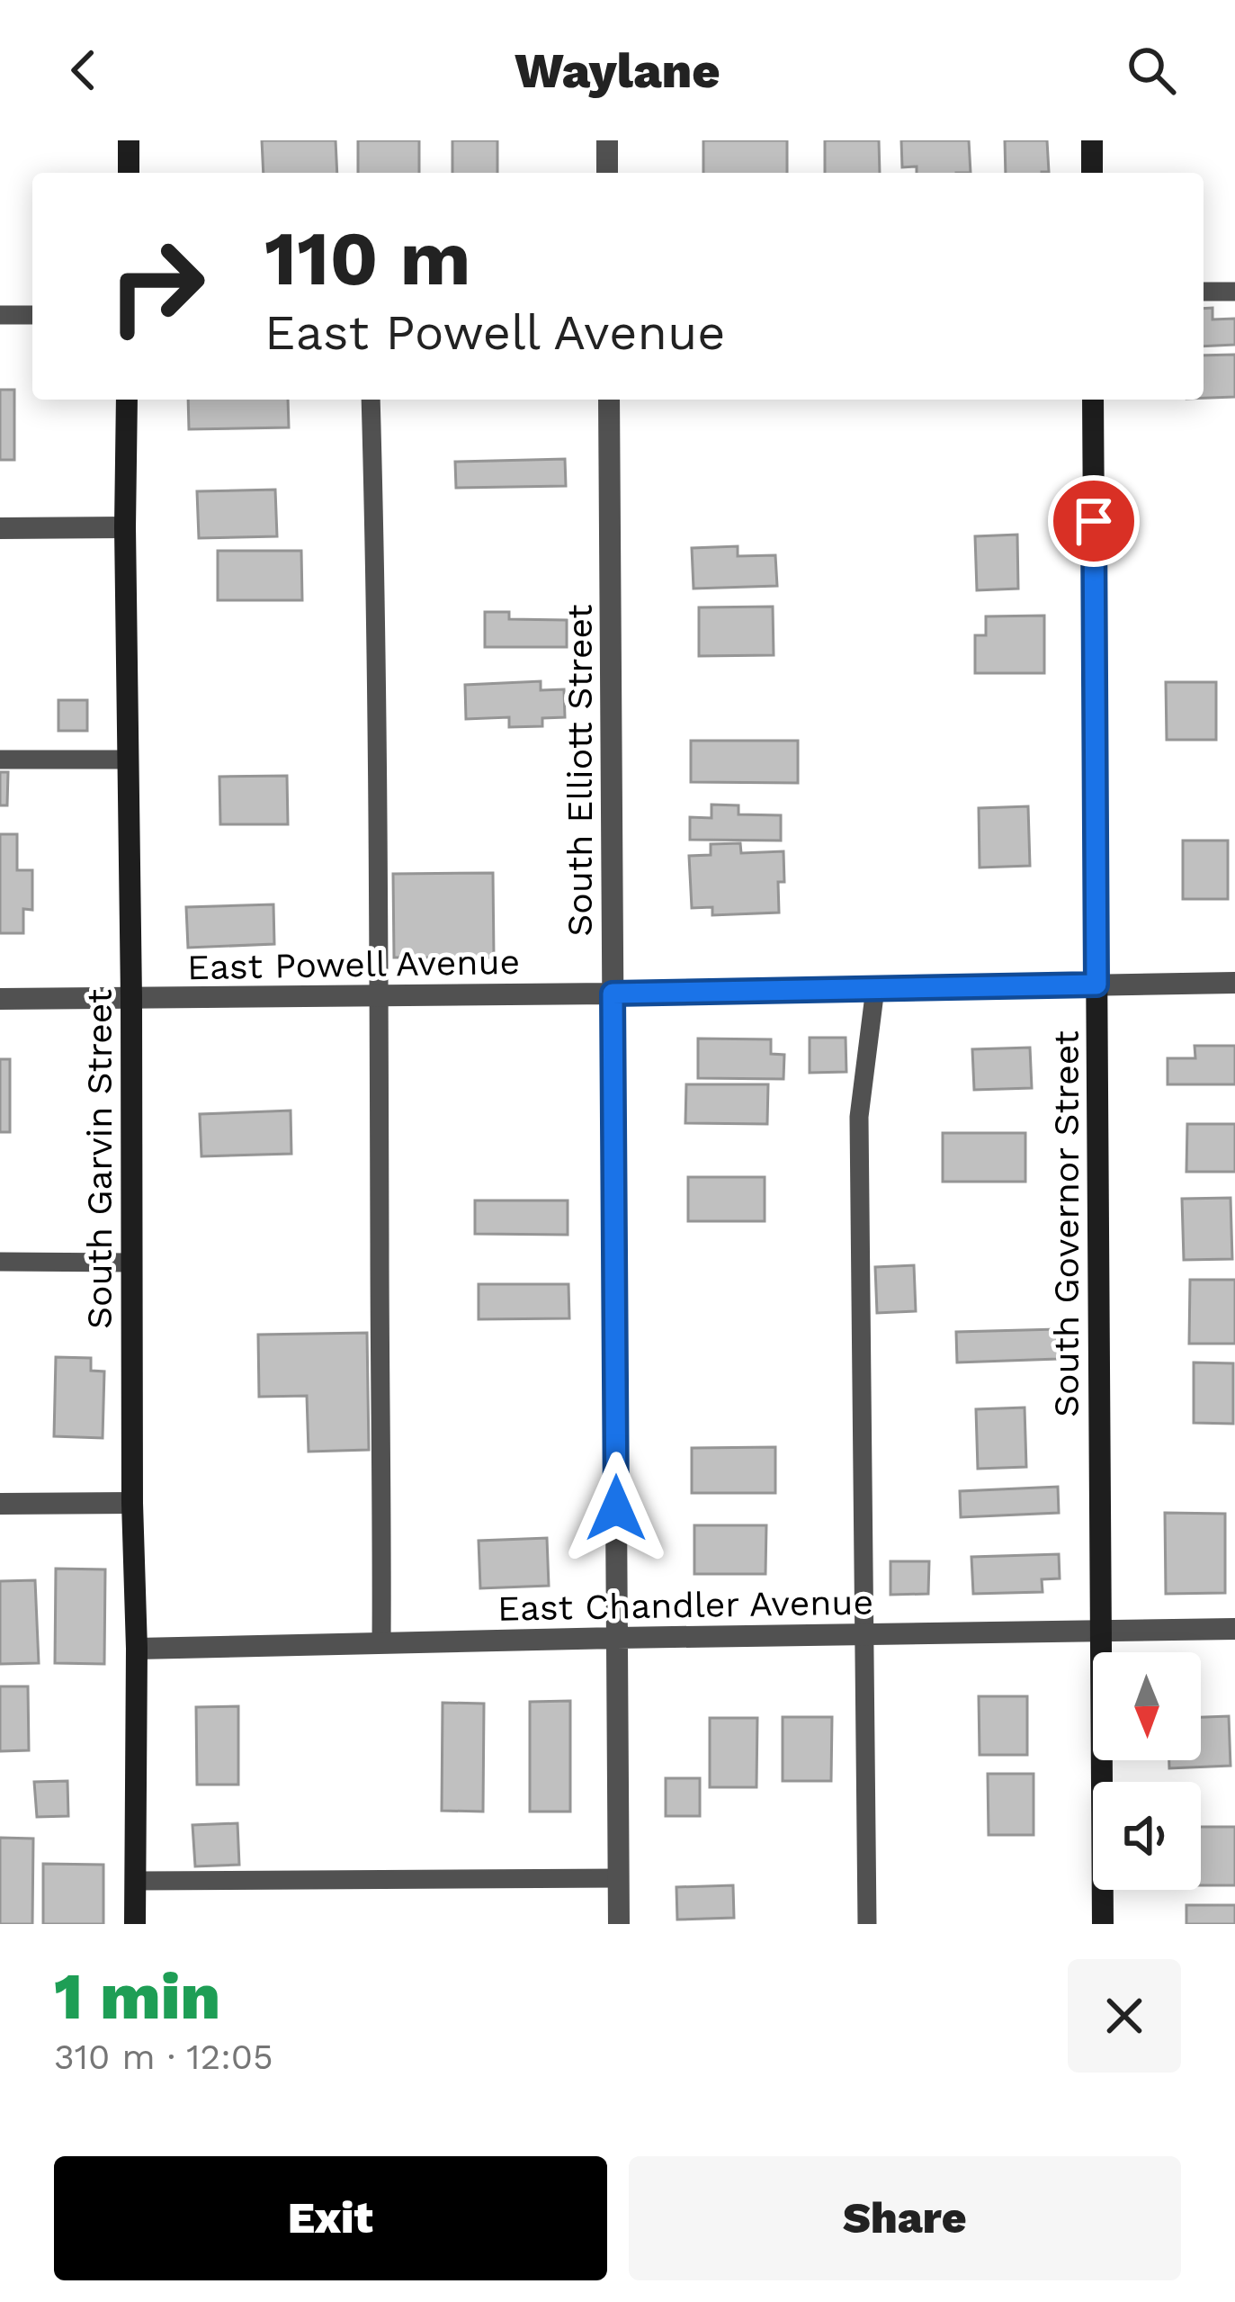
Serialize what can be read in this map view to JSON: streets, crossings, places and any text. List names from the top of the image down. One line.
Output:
{"streets":{"street":["South Elliott Street","East Powell Avenue","South Garvin Street","South Governor Street","East Chandler Avenue"]},"crossings":[["South Elliott Street","East Powell Avenue"],["South Elliott Street","East Chandler Avenue"],["East Powell Avenue","South Garvin Street"],["East Powell Avenue","South Governor Street"],["South Garvin Street","East Chandler Avenue"],["South Governor Street","East Chandler Avenue"]],"north":"bottom","page":{"header":"Waylane","turn":["110 m","East Powell Avenue"],"heading":["1 min","310 m · 12:05"],"buttons":["Exit","Share"]}}
